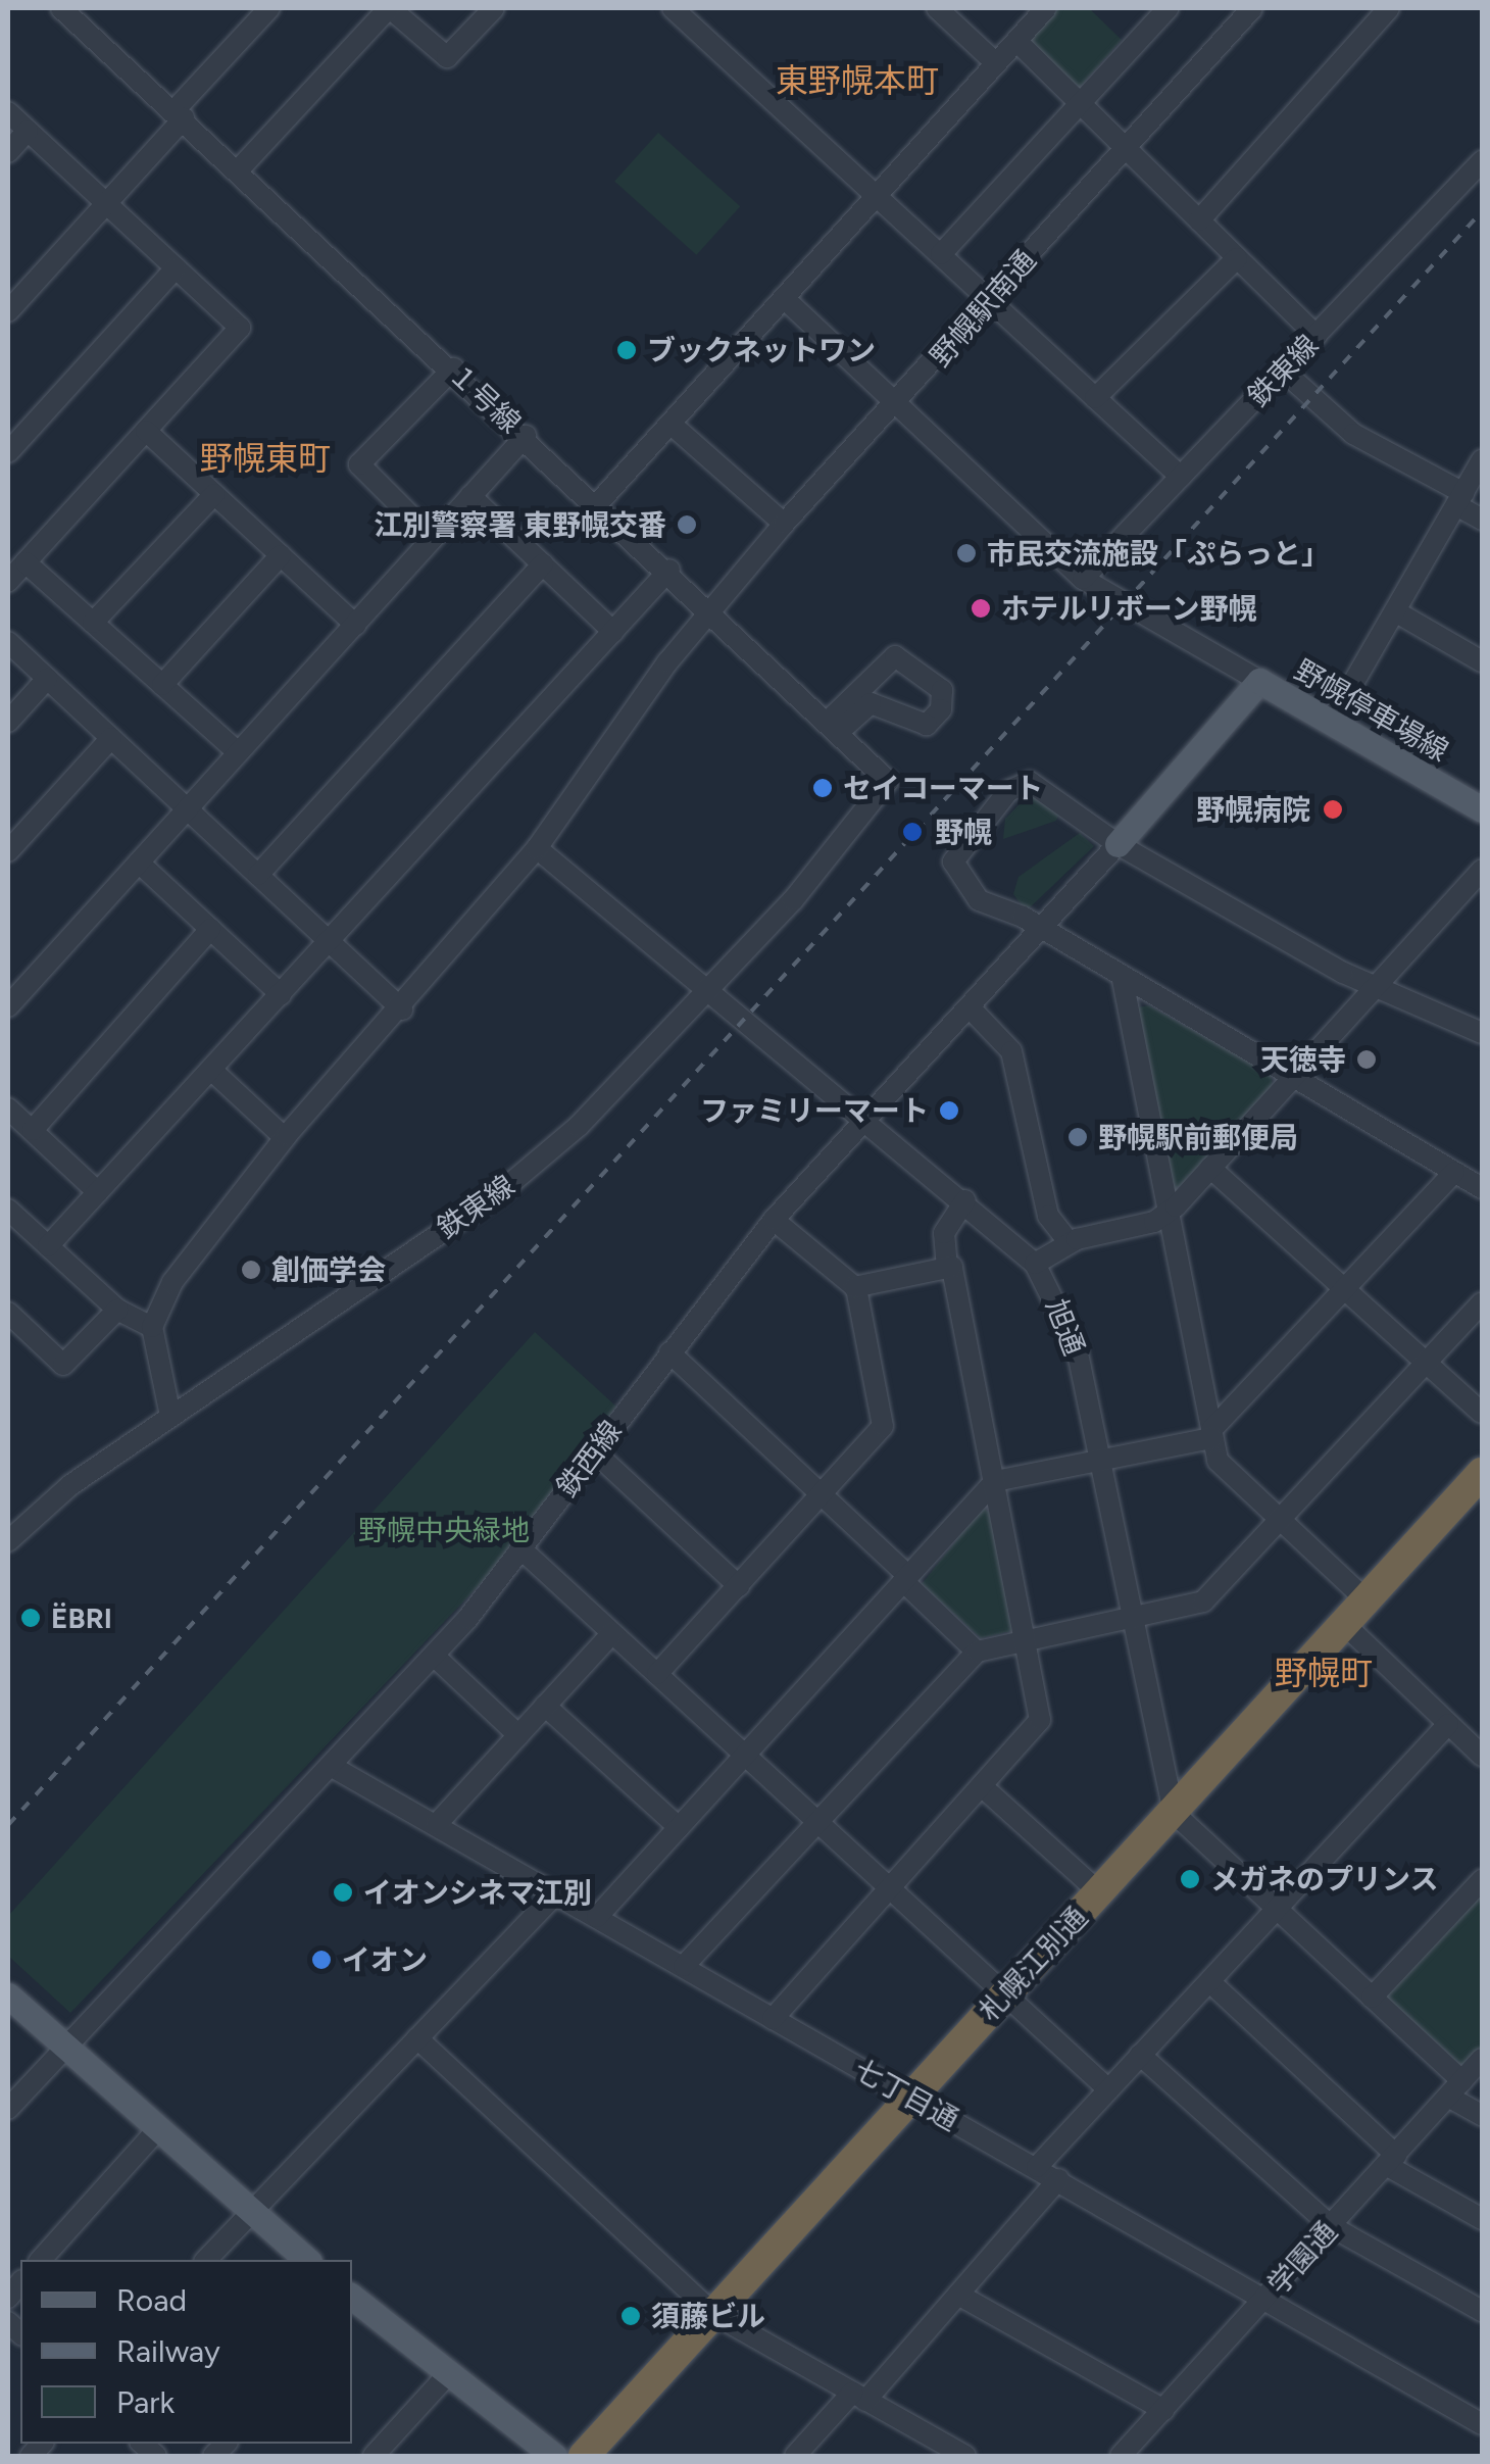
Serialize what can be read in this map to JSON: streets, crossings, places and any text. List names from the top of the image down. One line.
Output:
{"streets":{"highway":["札幌江別通"],"main road":["野幌停車場線"],"street":["野幌駅南通","鉄東線","１号線","旭通","鉄西線","七丁目通","学園通"]},"crossings":[["野幌駅南通","１号線"],["野幌駅南通","旭通"],["鉄東線","１号線"],["鉄東線","旭通"],["野幌停車場線","鉄西線"],["旭通","鉄西線"],["旭通","札幌江別通"],["鉄西線","七丁目通"],["札幌江別通","七丁目通"],["七丁目通","学園通"]],"districts":["東野幌本町","野幌東町","野幌町"],"parks":["野幌中央緑地"],"places":["ブックネットワン","江別警察署 東野幌交番","市民交流施設「ぷらっと」","ホテルリボーン野幌","セイコーマート","野幌病院","野幌","天徳寺","ファミリーマート","野幌駅前郵便局","創価学会","ËBRI","メガネのプリンス","イオンシネマ江別","イオン","須藤ビル"],"legend":["Road","Railway","Park"]}
